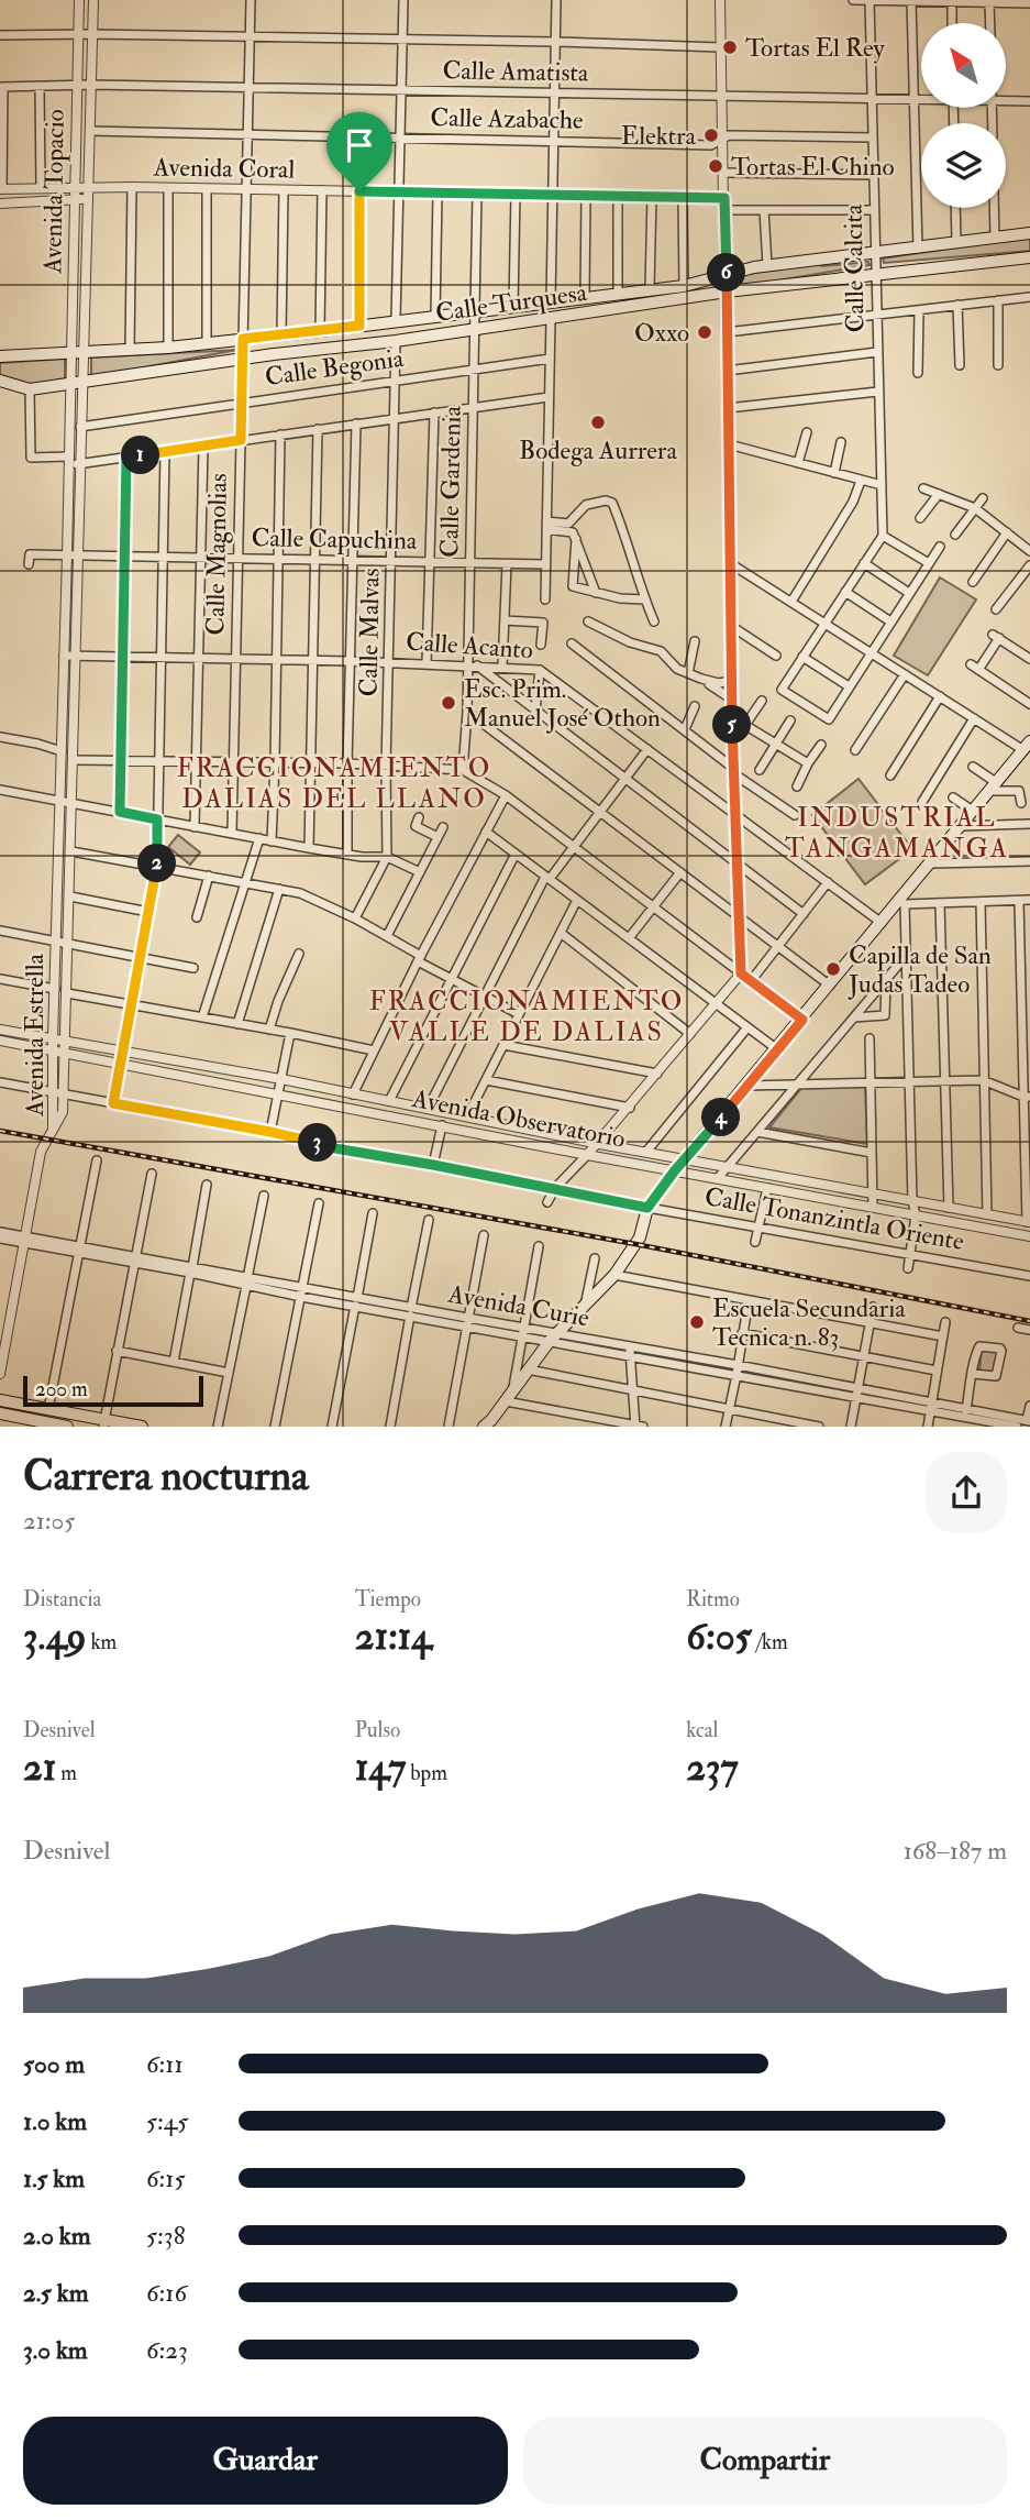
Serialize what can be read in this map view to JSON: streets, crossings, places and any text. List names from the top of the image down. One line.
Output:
{"streets":{"main road":["Calle Turquesa"],"street":["Calle Amatista","Calle Azabache","Avenida Coral","Avenida Topacio","Calle Calcita","Calle Begonia","Calle Gardenia","Calle Capuchina","Calle Magnolias","Calle Malvas","Calle Acanto","Avenida Estrella","Avenida Observatorio","Calle Tonanzintla Oriente","Avenida Curie"]},"crossings":[["Calle Amatista","Avenida Topacio"],["Calle Amatista","Calle Calcita"],["Calle Amatista","Calle Magnolias"],["Calle Azabache","Avenida Topacio"],["Calle Azabache","Calle Calcita"],["Calle Azabache","Calle Magnolias"],["Avenida Coral","Avenida Topacio"],["Avenida Coral","Calle Gardenia"],["Avenida Coral","Calle Magnolias"],["Avenida Topacio","Calle Turquesa"],["Avenida Topacio","Avenida Estrella"],["Calle Calcita","Calle Turquesa"],["Calle Turquesa","Calle Gardenia"],["Calle Turquesa","Calle Magnolias"],["Calle Turquesa","Calle Malvas"],["Calle Turquesa","Avenida Estrella"],["Calle Begonia","Calle Gardenia"],["Calle Begonia","Calle Magnolias"],["Calle Begonia","Calle Malvas"],["Calle Begonia","Avenida Estrella"],["Calle Gardenia","Calle Capuchina"],["Calle Gardenia","Calle Acanto"],["Calle Capuchina","Calle Magnolias"],["Calle Capuchina","Calle Malvas"],["Calle Capuchina","Avenida Estrella"],["Calle Magnolias","Calle Acanto"],["Calle Malvas","Calle Acanto"],["Calle Acanto","Avenida Estrella"],["Avenida Estrella","Avenida Observatorio"],["Avenida Estrella","Calle Tonanzintla Oriente"]],"districts":["FRACCIONAMIENTO DALIAS DEL LLANO","INDUSTRIAL TANGAMANGA","FRACCIONAMIENTO VALLE DE DALIAS"],"places":["Tortas El Rey","Elektra","Tortas El Chino","Oxxo","Bodega Aurrera","Esc. Prim. Manuel José Othon","Capilla de San Judas Tadeo","Escuela Secundaria Tecnica n. 83"],"scale_bar":"200 m","north":"top left","page":{"pins":["6","1","5","2","4","3"],"scale":"200 m","heading":["Carrera nocturna","21:05"],"stats":[["Distancia","3.49 km"],["Tiempo","21:14"],["Ritmo","6:05 /km"],["Desnivel","21 m"],["Pulso","147 bpm"],["kcal","237"]],"chart":["Desnivel","168–187 m"],"list":[{"name":"500 m","note":"6:11"},{"name":"1.0 km","note":"5:45"},{"name":"1.5 km","note":"6:15"},{"name":"2.0 km","note":"5:38"},{"name":"2.5 km","note":"6:16"},{"name":"3.0 km","note":"6:23"}],"buttons":["Guardar","Compartir"]}}
